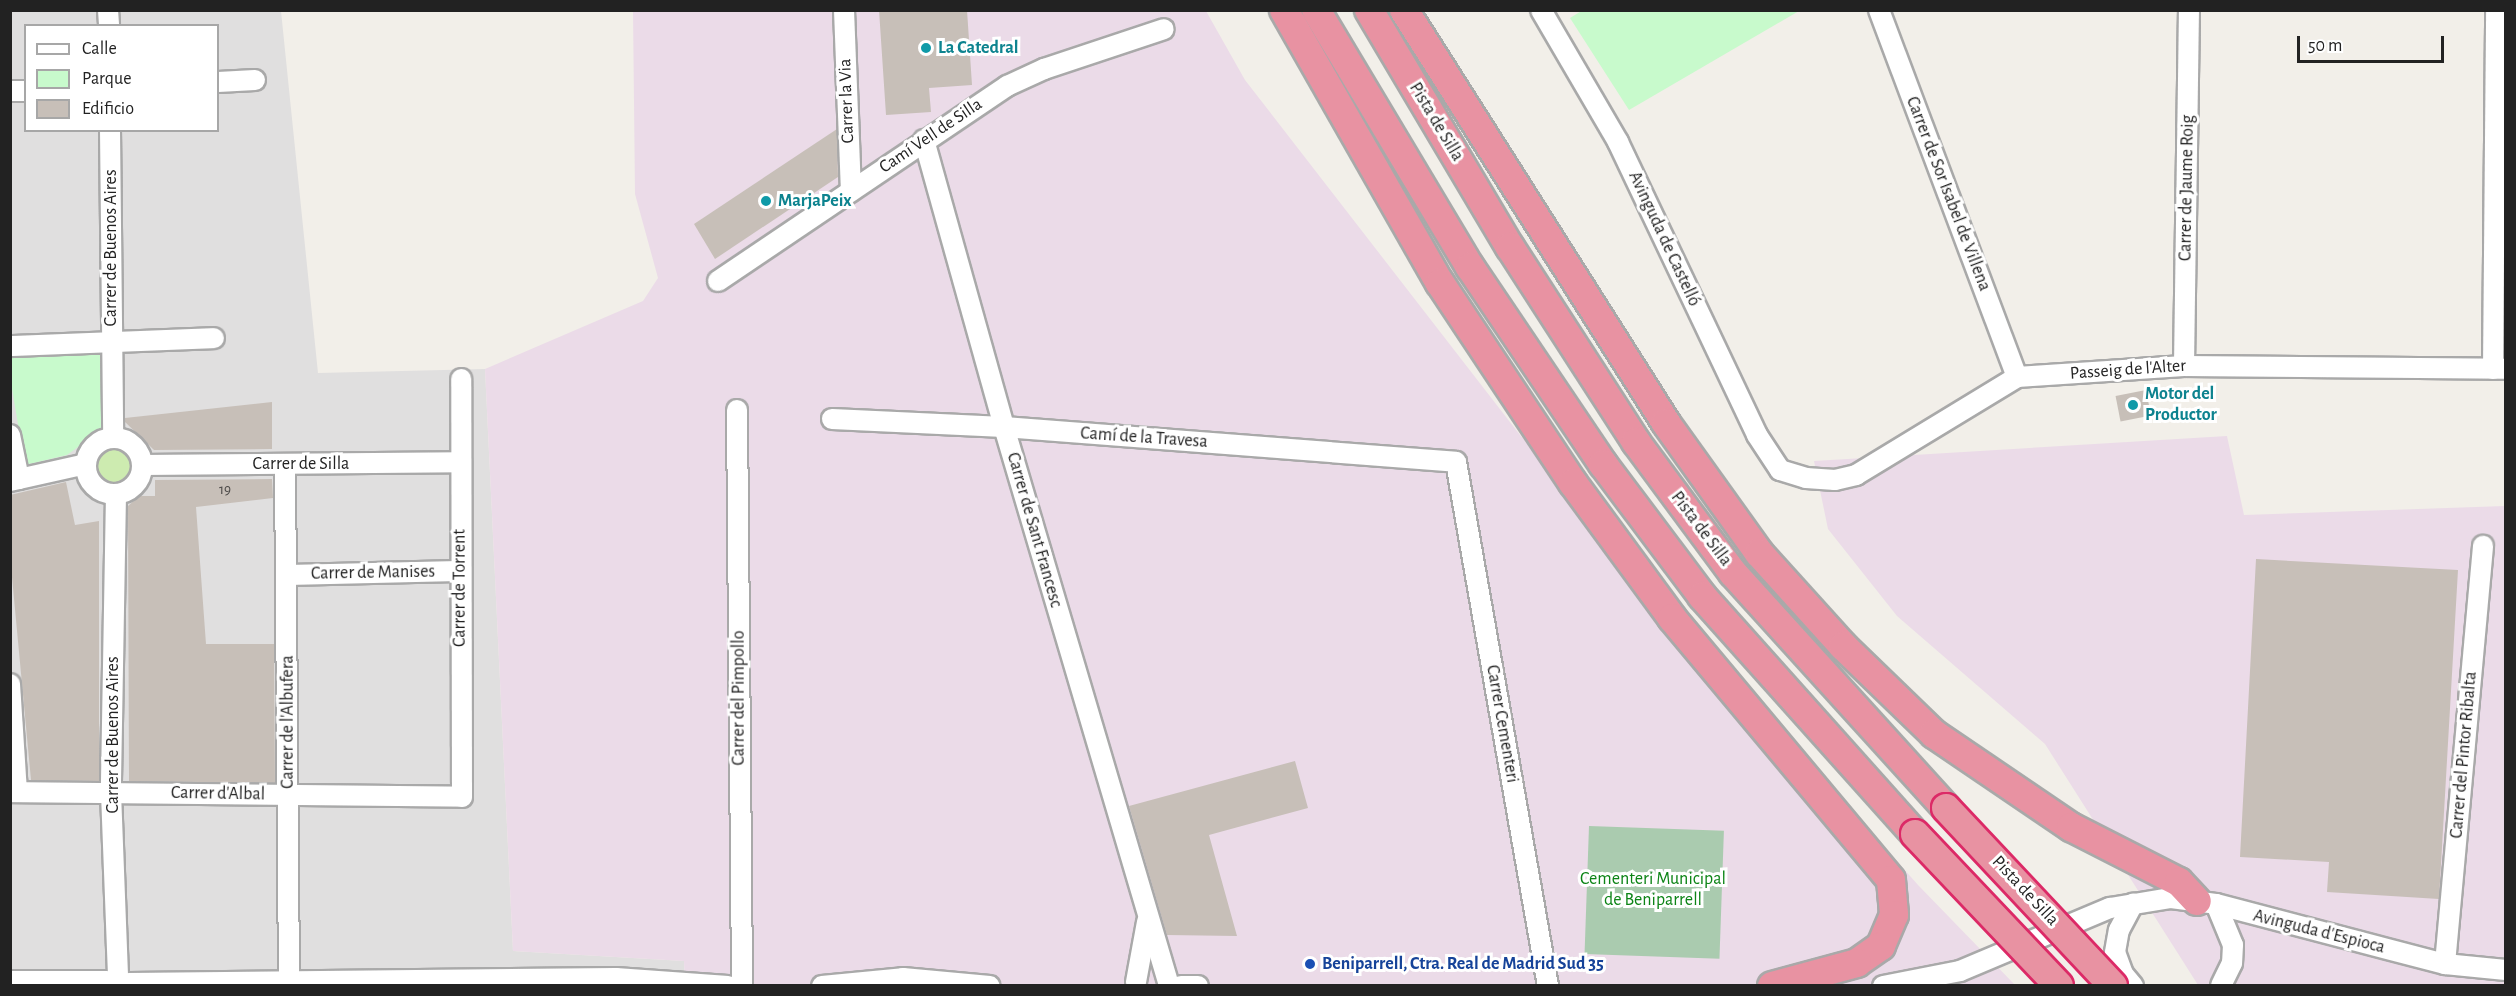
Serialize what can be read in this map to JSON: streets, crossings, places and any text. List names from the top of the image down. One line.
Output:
{"streets":{"highway":["Pista de Silla"],"street":["Carrer la Via","Camí Vell de Silla","Carrer de Jaume Roig","Carrer de Sor Isabel de Villena","Avinguda de Castelló","Carrer de Buenos Aires","Passeig de l'Alter","Camí de la Travesa","Carrer de Silla","Carrer de Sant Francesc","Carrer de Manises","Carrer de Torrent","Carrer del Pimpollo","Carrer de l'Albufera","Carrer Cementeri","Carrer del Pintor Ribalta","Carrer d'Albal","Avinguda d'Espioca"]},"crossings":[["Carrer la Via","Camí Vell de Silla"],["Camí Vell de Silla","Carrer de Sant Francesc"],["Carrer de Jaume Roig","Passeig de l'Alter"],["Carrer de Sor Isabel de Villena","Passeig de l'Alter"],["Avinguda de Castelló","Passeig de l'Alter"],["Carrer de Buenos Aires","Carrer de Silla"],["Carrer de Buenos Aires","Carrer d'Albal"],["Camí de la Travesa","Carrer de Sant Francesc"],["Camí de la Travesa","Carrer Cementeri"],["Carrer de Silla","Carrer de Torrent"],["Carrer de Silla","Carrer de l'Albufera"],["Carrer de Manises","Carrer de Torrent"],["Carrer de Manises","Carrer de l'Albufera"],["Carrer de Torrent","Carrer d'Albal"],["Carrer de l'Albufera","Carrer d'Albal"],["Carrer del Pintor Ribalta","Avinguda d'Espioca"]],"parks":["Cementeri Municipal de Beniparrell"],"places":["La Catedral","MarjaPeix","Motor del Productor","Beniparrell, Ctra. Real de Madrid Sud 35"],"house_numbers":["19"],"legend":["Calle","Parque","Edificio"],"scale_bar":"50 m"}
